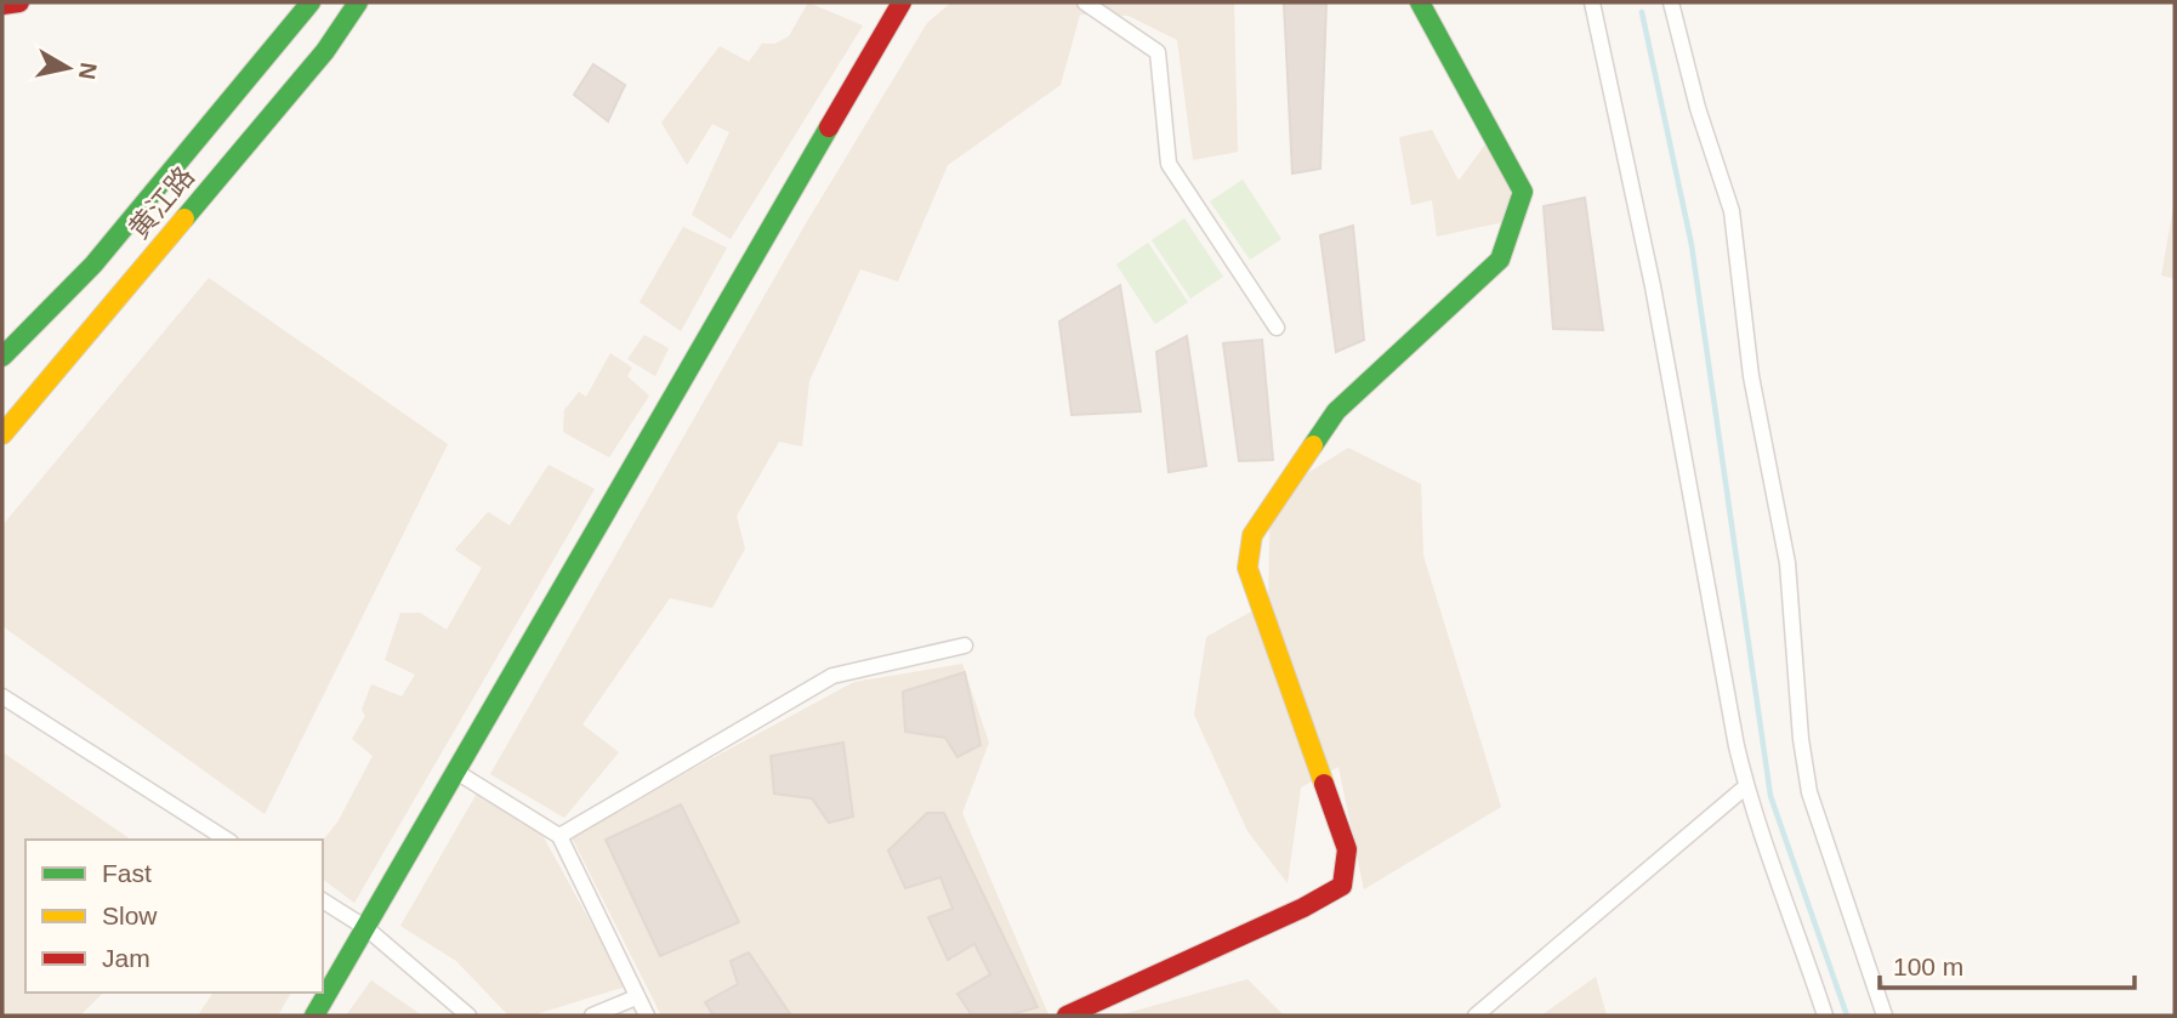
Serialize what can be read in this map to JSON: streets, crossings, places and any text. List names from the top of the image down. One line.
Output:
{"streets":{"street":["黄江路"]},"legend":["Fast","Slow","Jam"],"scale_bar":"100 m","north":"right"}
